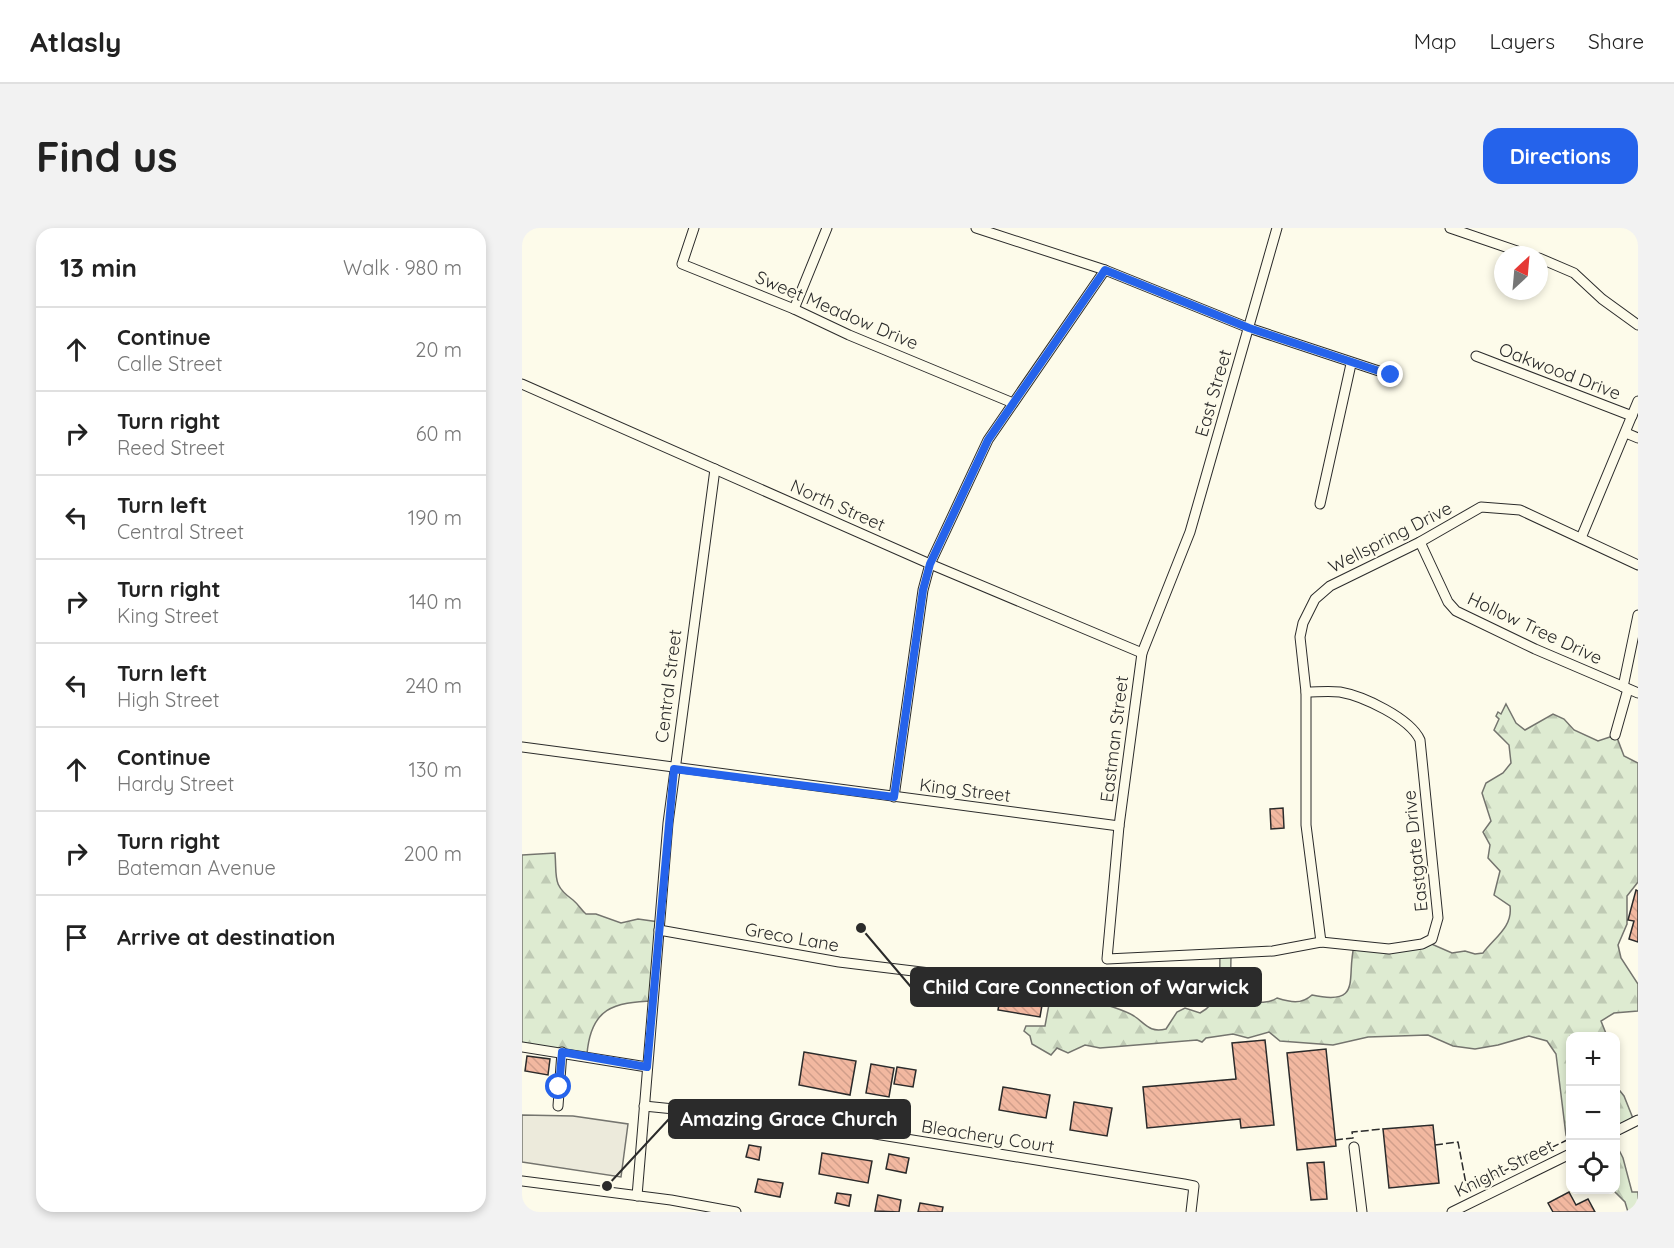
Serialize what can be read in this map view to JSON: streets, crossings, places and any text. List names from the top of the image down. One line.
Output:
{"streets":{"street":["Sweet Meadow Drive","Oakwood Drive","East Street","North Street","Wellspring Drive","Hollow Tree Drive","Central Street","Eastman Street","King Street","Eastgate Drive","Greco Lane","Bleachery Court","Knight Street"]},"crossings":[["East Street","Eastman Street"],["North Street","Central Street"],["North Street","Eastman Street"],["Wellspring Drive","Hollow Tree Drive"],["Wellspring Drive","Eastgate Drive"],["Central Street","King Street"],["Central Street","Greco Lane"],["Central Street","Bleachery Court"],["Eastman Street","King Street"],["Eastman Street","Eastgate Drive"]],"places":["Child Care Connection of Warwick","Amazing Grace Church"],"north":"top right","page":{"header":"Atlasly","nav":["Map","Layers","Share"],"buttons":"Directions","title":"Find us","heading":["13 min","Walk · 980 m"],"list":[["Continue","Calle Street","20 m"],["Turn right","Reed Street","60 m"],["Turn left","Central Street","190 m"],["Turn right","King Street","140 m"],["Turn left","High Street","240 m"],["Continue","Hardy Street","130 m"],["Turn right","Bateman Avenue","200 m"],"Arrive at destination"],"map_buttons":["+","−"]}}
